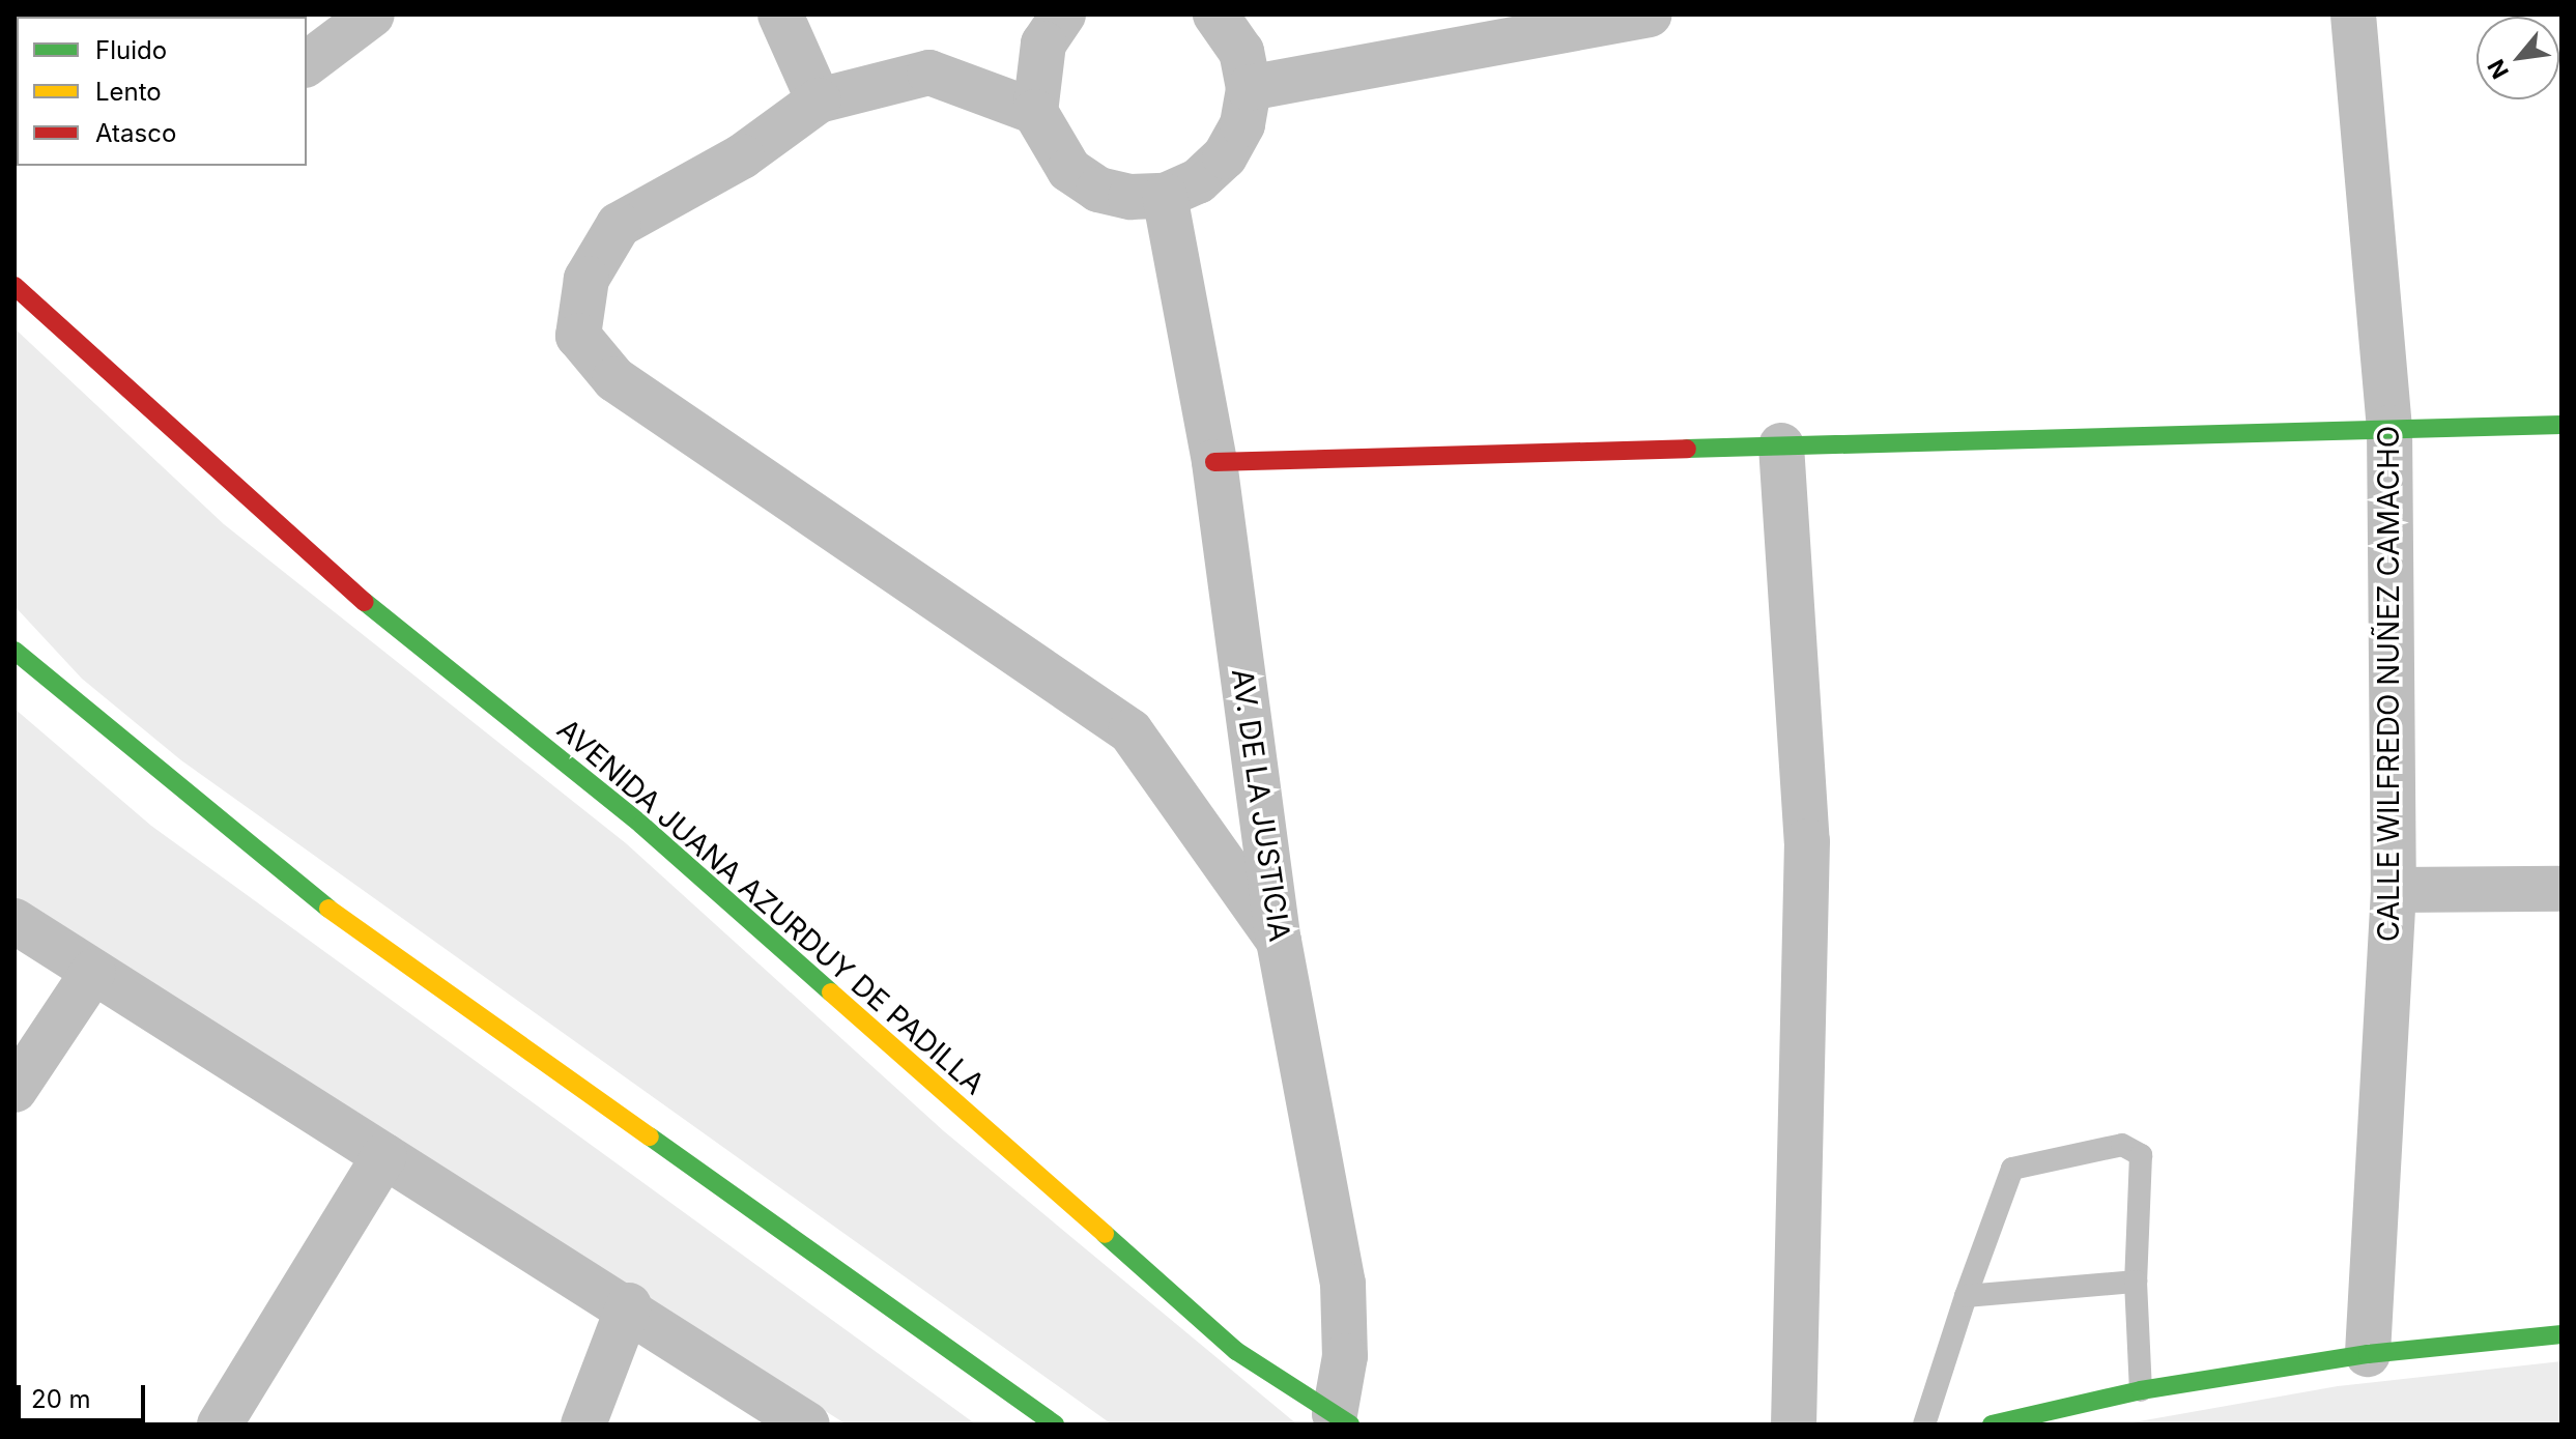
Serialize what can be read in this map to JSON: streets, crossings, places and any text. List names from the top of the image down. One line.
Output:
{"streets":{"main road":["AVENIDA JUANA AZURDUY DE PADILLA"],"street":["CALLE WILFREDO NUÑEZ CAMACHO","AV. DE LA JUSTICIA"]},"crossings":[["AV. DE LA JUSTICIA","AVENIDA JUANA AZURDUY DE PADILLA"]],"legend":["Fluido","Lento","Atasco"],"scale_bar":"20 m","north":"bottom left"}
